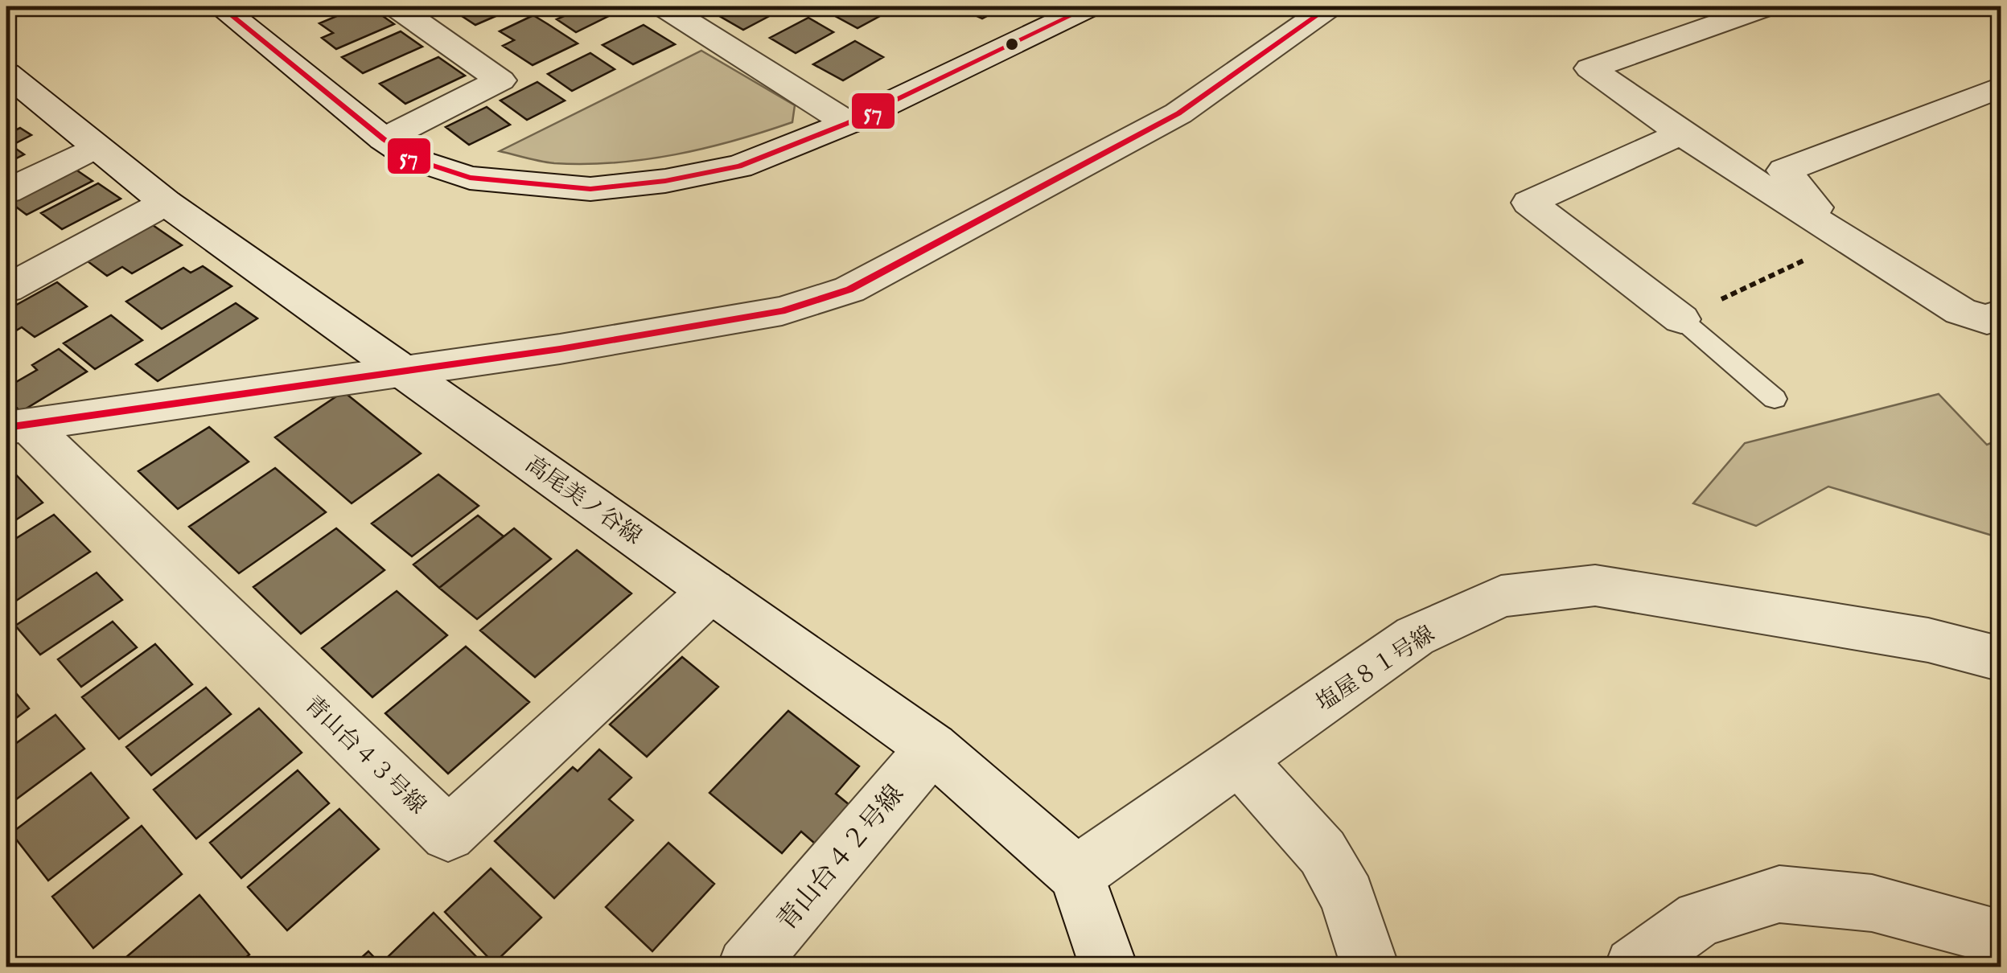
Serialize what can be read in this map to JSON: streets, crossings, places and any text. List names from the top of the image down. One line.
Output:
{"streets":{"street":["高尾美ノ谷線","塩屋８１号線","青山台４３号線","青山台４２号線"]},"crossings":[["高尾美ノ谷線","塩屋８１号線"],["高尾美ノ谷線","青山台４３号線"],["高尾美ノ谷線","青山台４２号線"]],"lines":["transit line 57"]}
